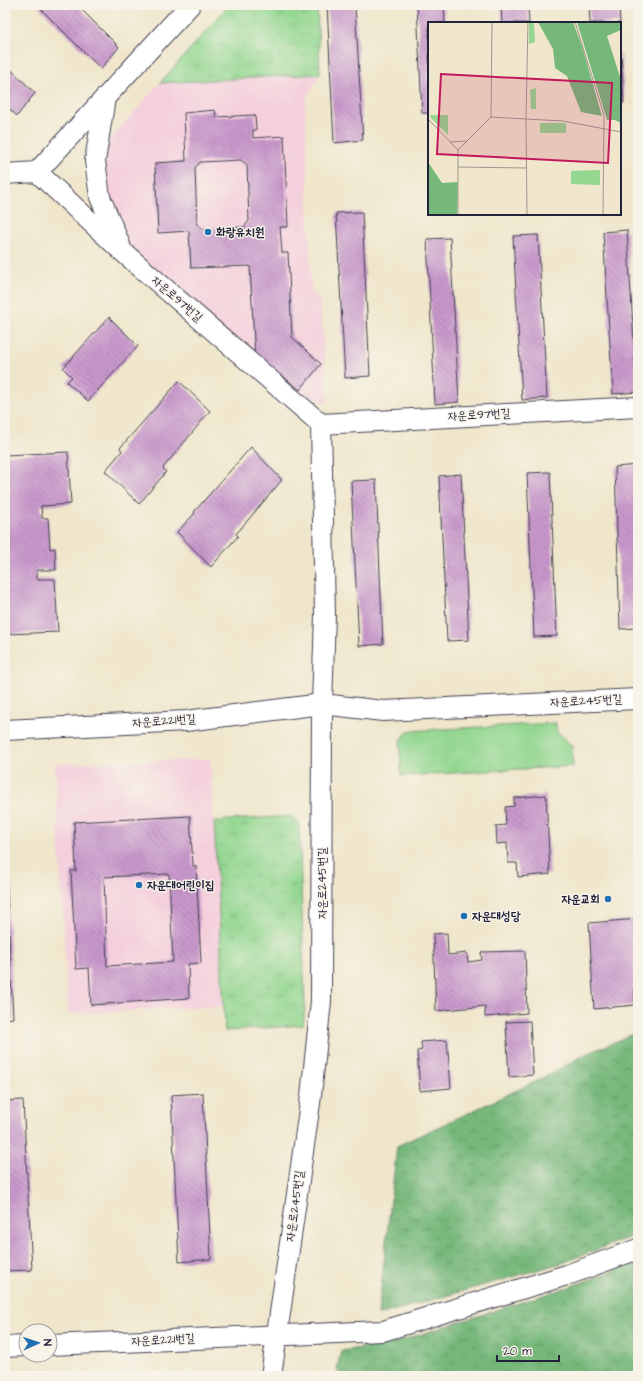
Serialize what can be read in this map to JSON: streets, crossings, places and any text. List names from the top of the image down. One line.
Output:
{"streets":{"street":["자운로97번길","자운로245번길","자운로221번길"]},"crossings":[["자운로245번길","자운로221번길"]],"places":["화랑유치원","자운대어린이집","자운교회","자운대성당"],"scale_bar":"20 m","north":"right"}
